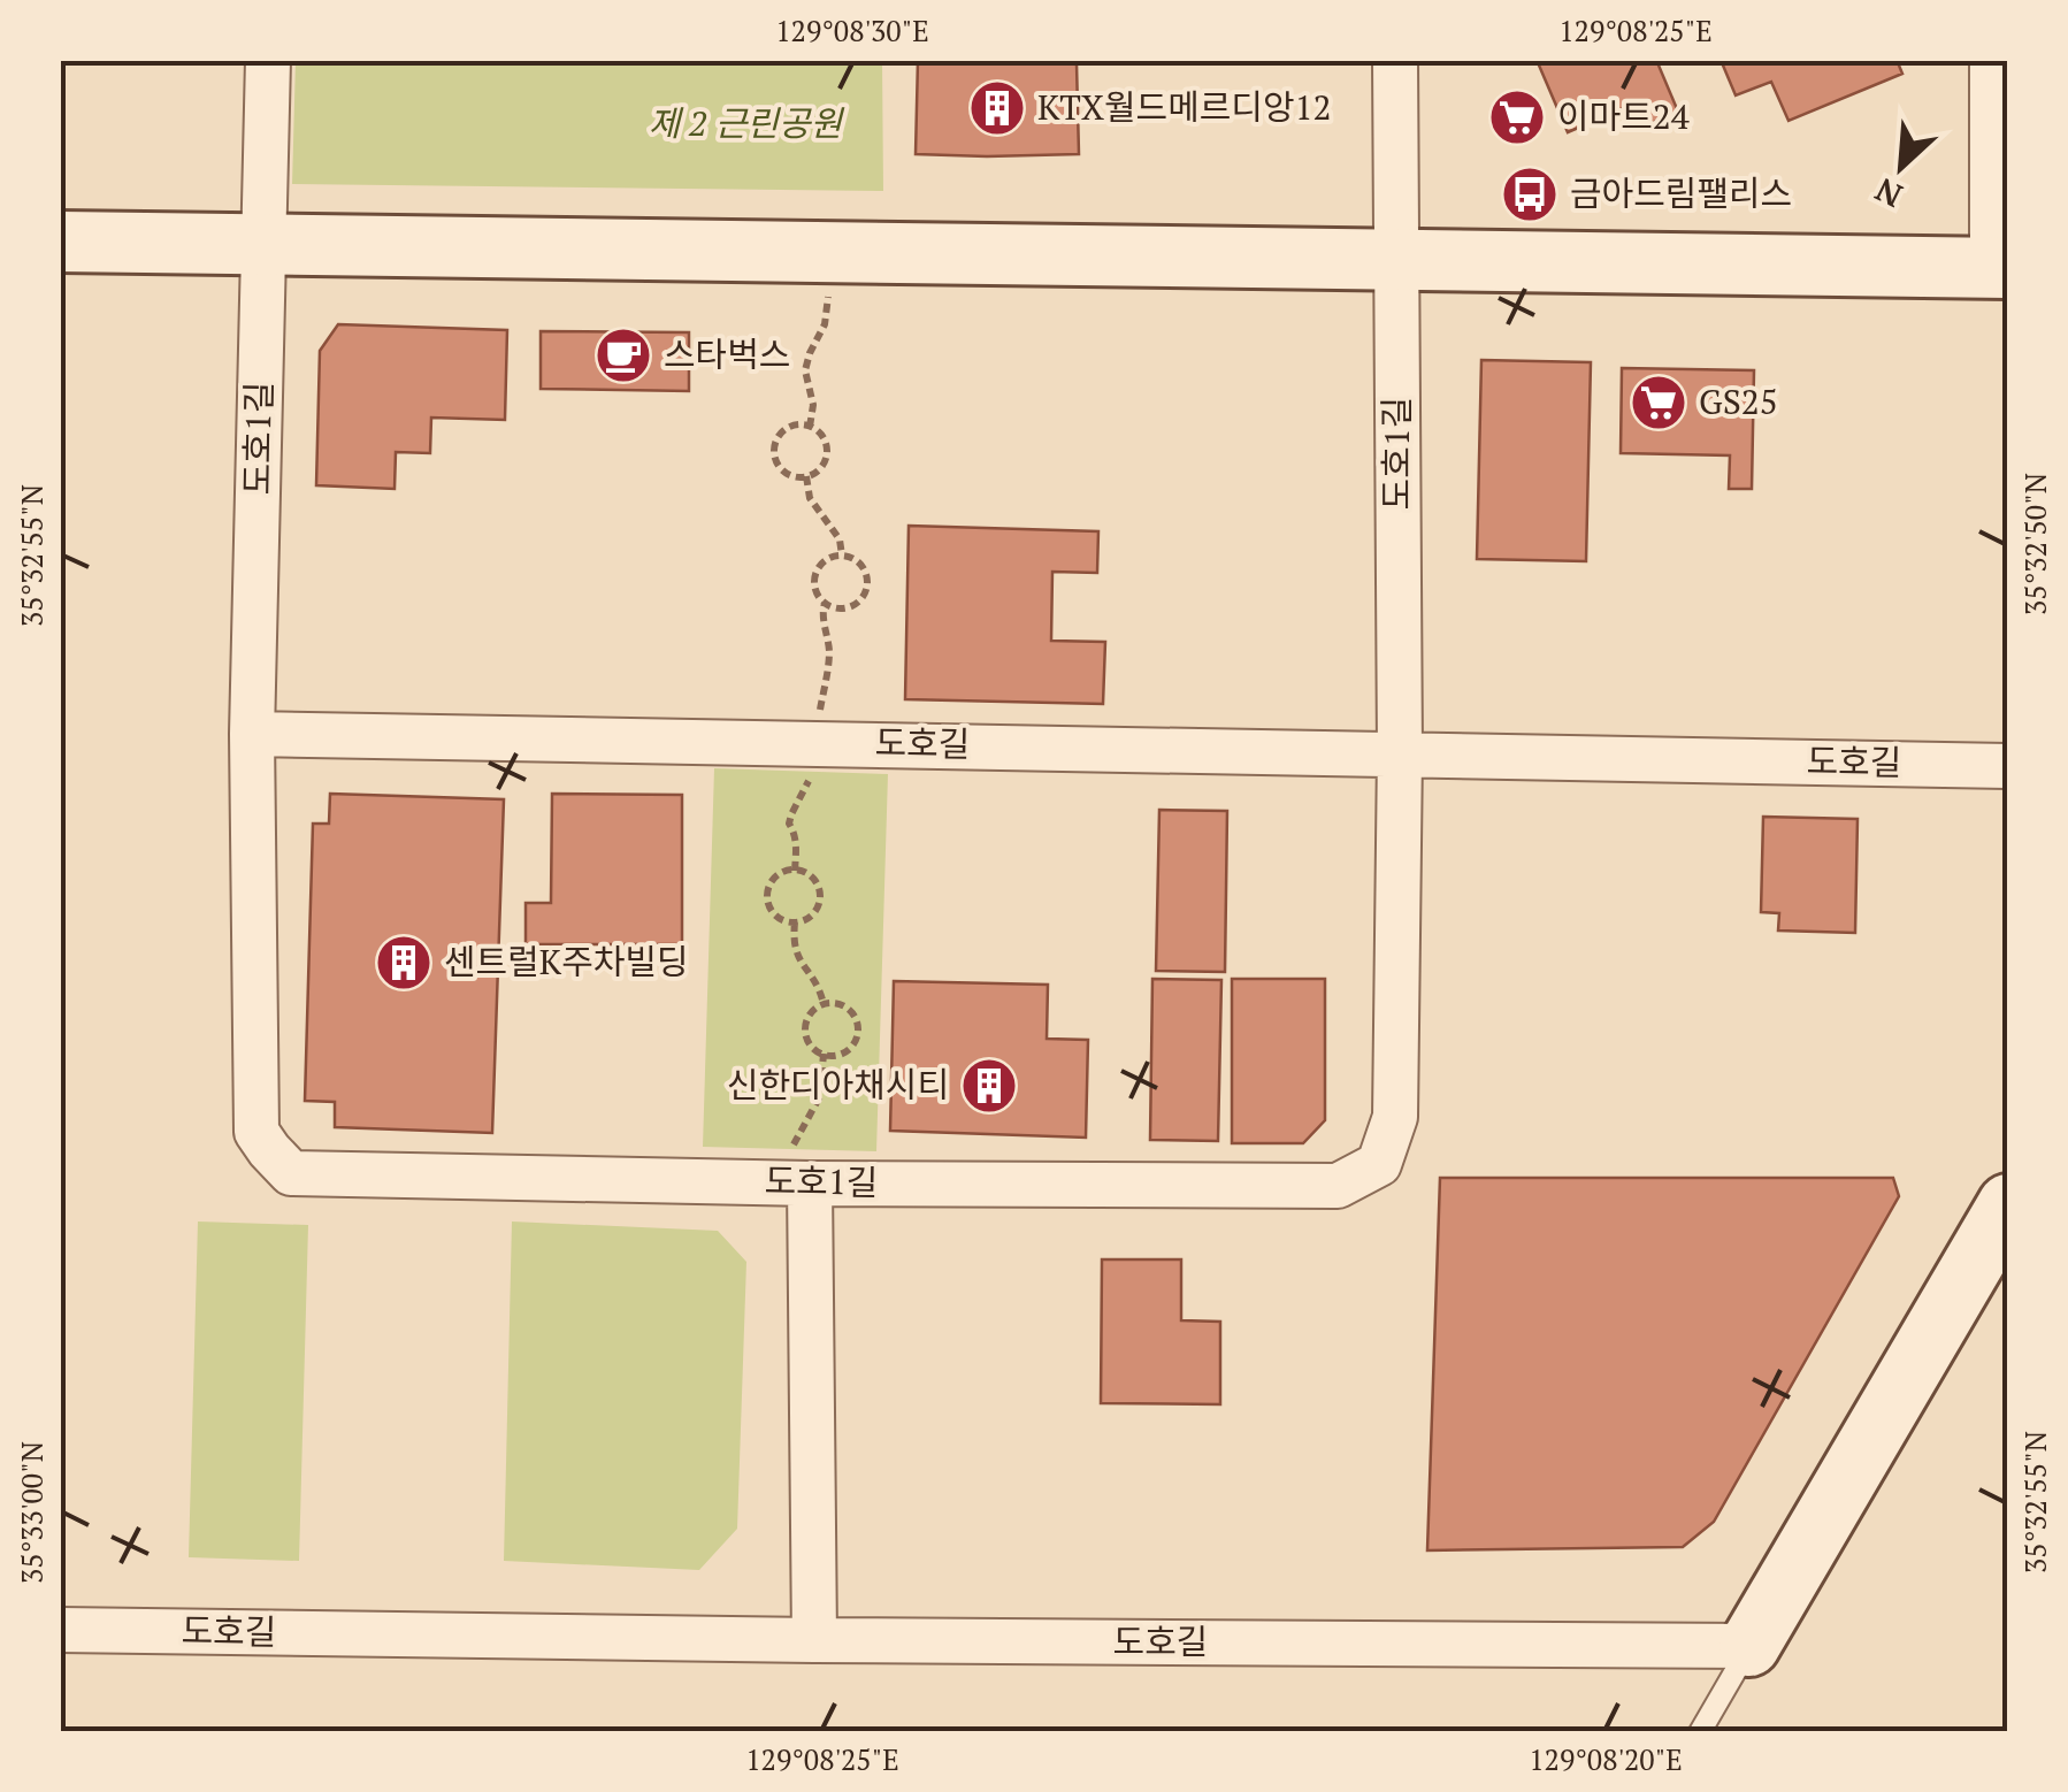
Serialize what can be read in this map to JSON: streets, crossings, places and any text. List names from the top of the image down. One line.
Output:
{"streets":{"street":["도호1길","도호길"]},"crossings":[["도호1길","도호길"]],"parks":["제 2 근린공원"],"places":{"building":["KTX월드메르디앙12","센트럴K주차빌딩","신한디아채시티"],"supermarket":["이마트24","GS25"],"bus stop":["금아드림팰리스"],"cafe":["스타벅스"]},"north":"bottom left","coordinates":["129°08'30\"E","129°08'25\"E","35°32'50\"N","35°32'55\"N","35°33'00\"N","129°08'20\"E"]}
